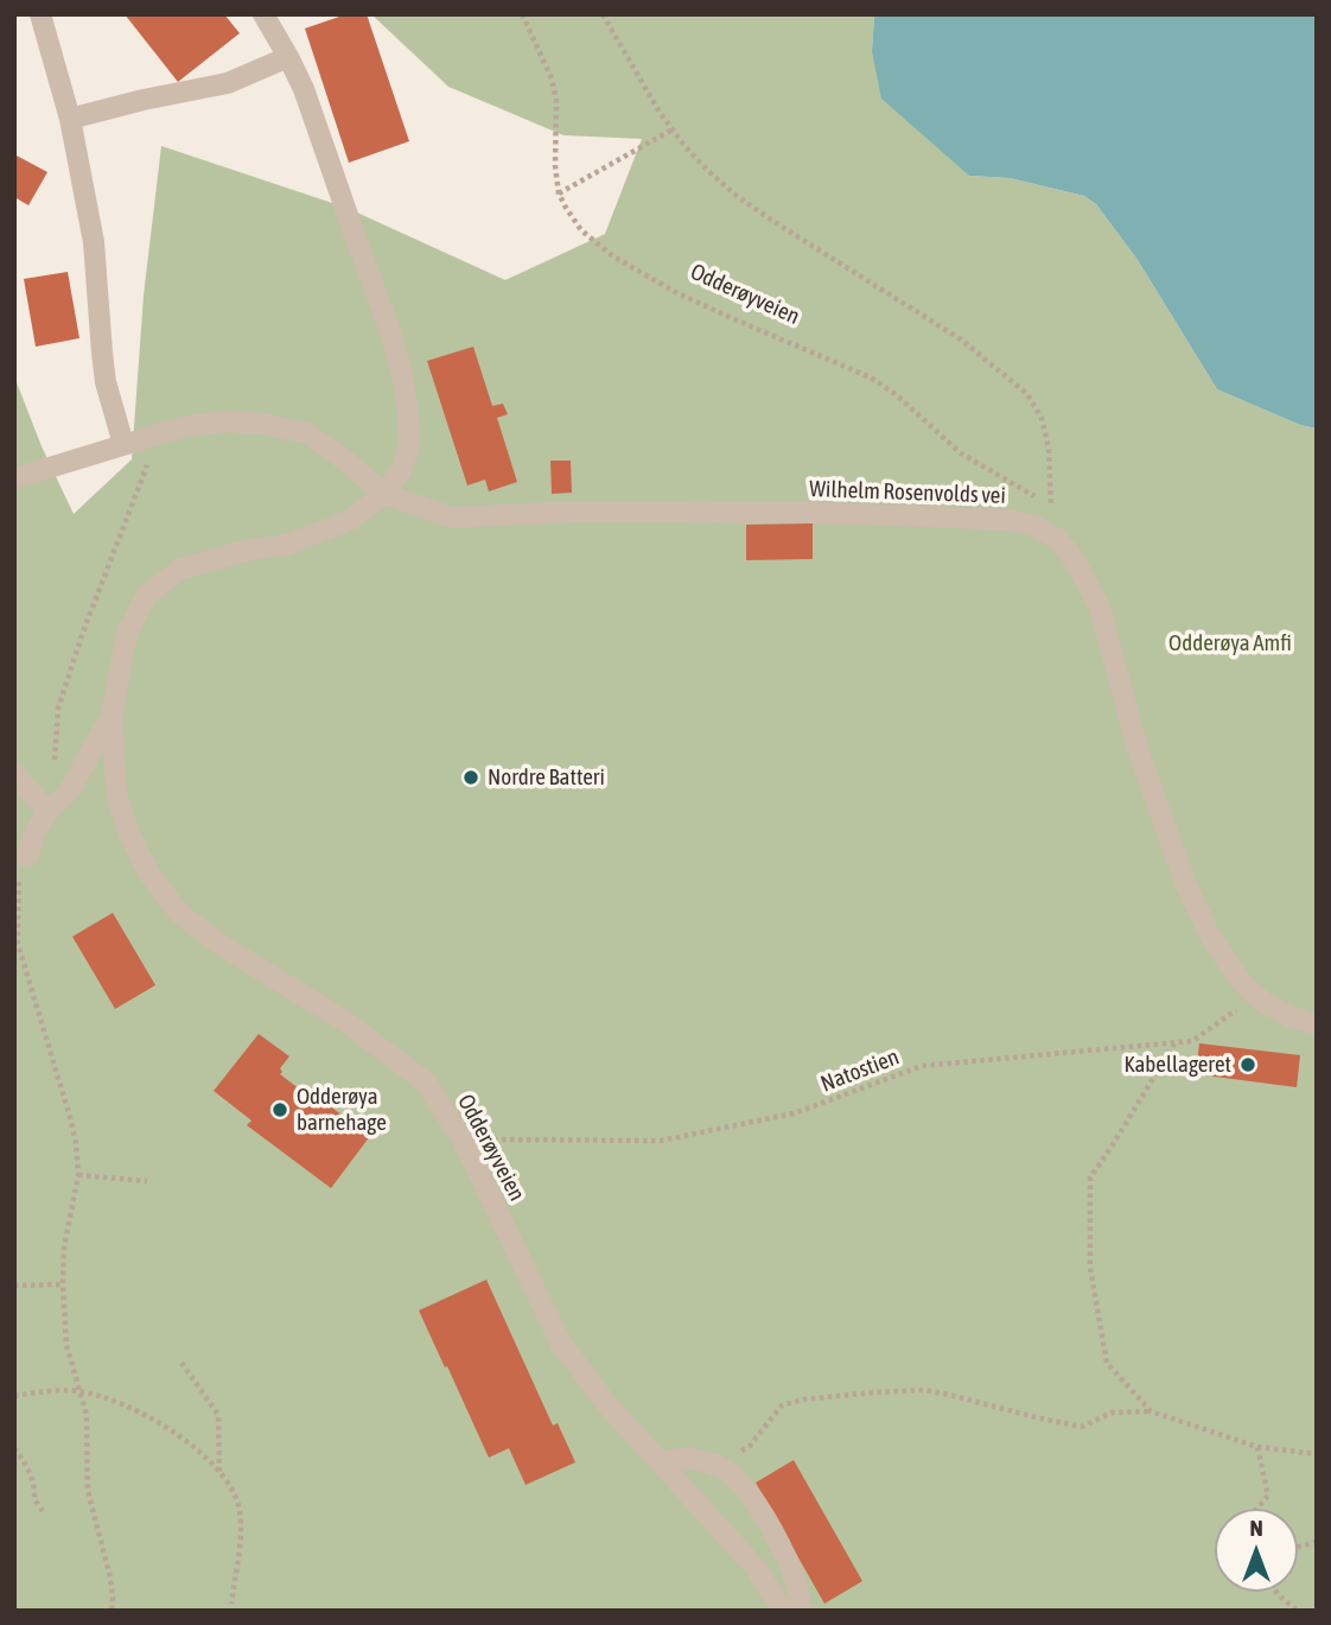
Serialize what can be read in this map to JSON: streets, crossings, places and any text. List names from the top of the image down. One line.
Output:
{"streets":{"street":["Odderøyveien","Wilhelm Rosenvolds vei"],"path":["Natostien"]},"crossings":[["Odderøyveien","Wilhelm Rosenvolds vei"],["Odderøyveien","Natostien"]],"parks":["Odderøya Amfi"],"places":["Nordre Batteri","Kabellageret","Odderøya barnehage"],"north":"top"}
